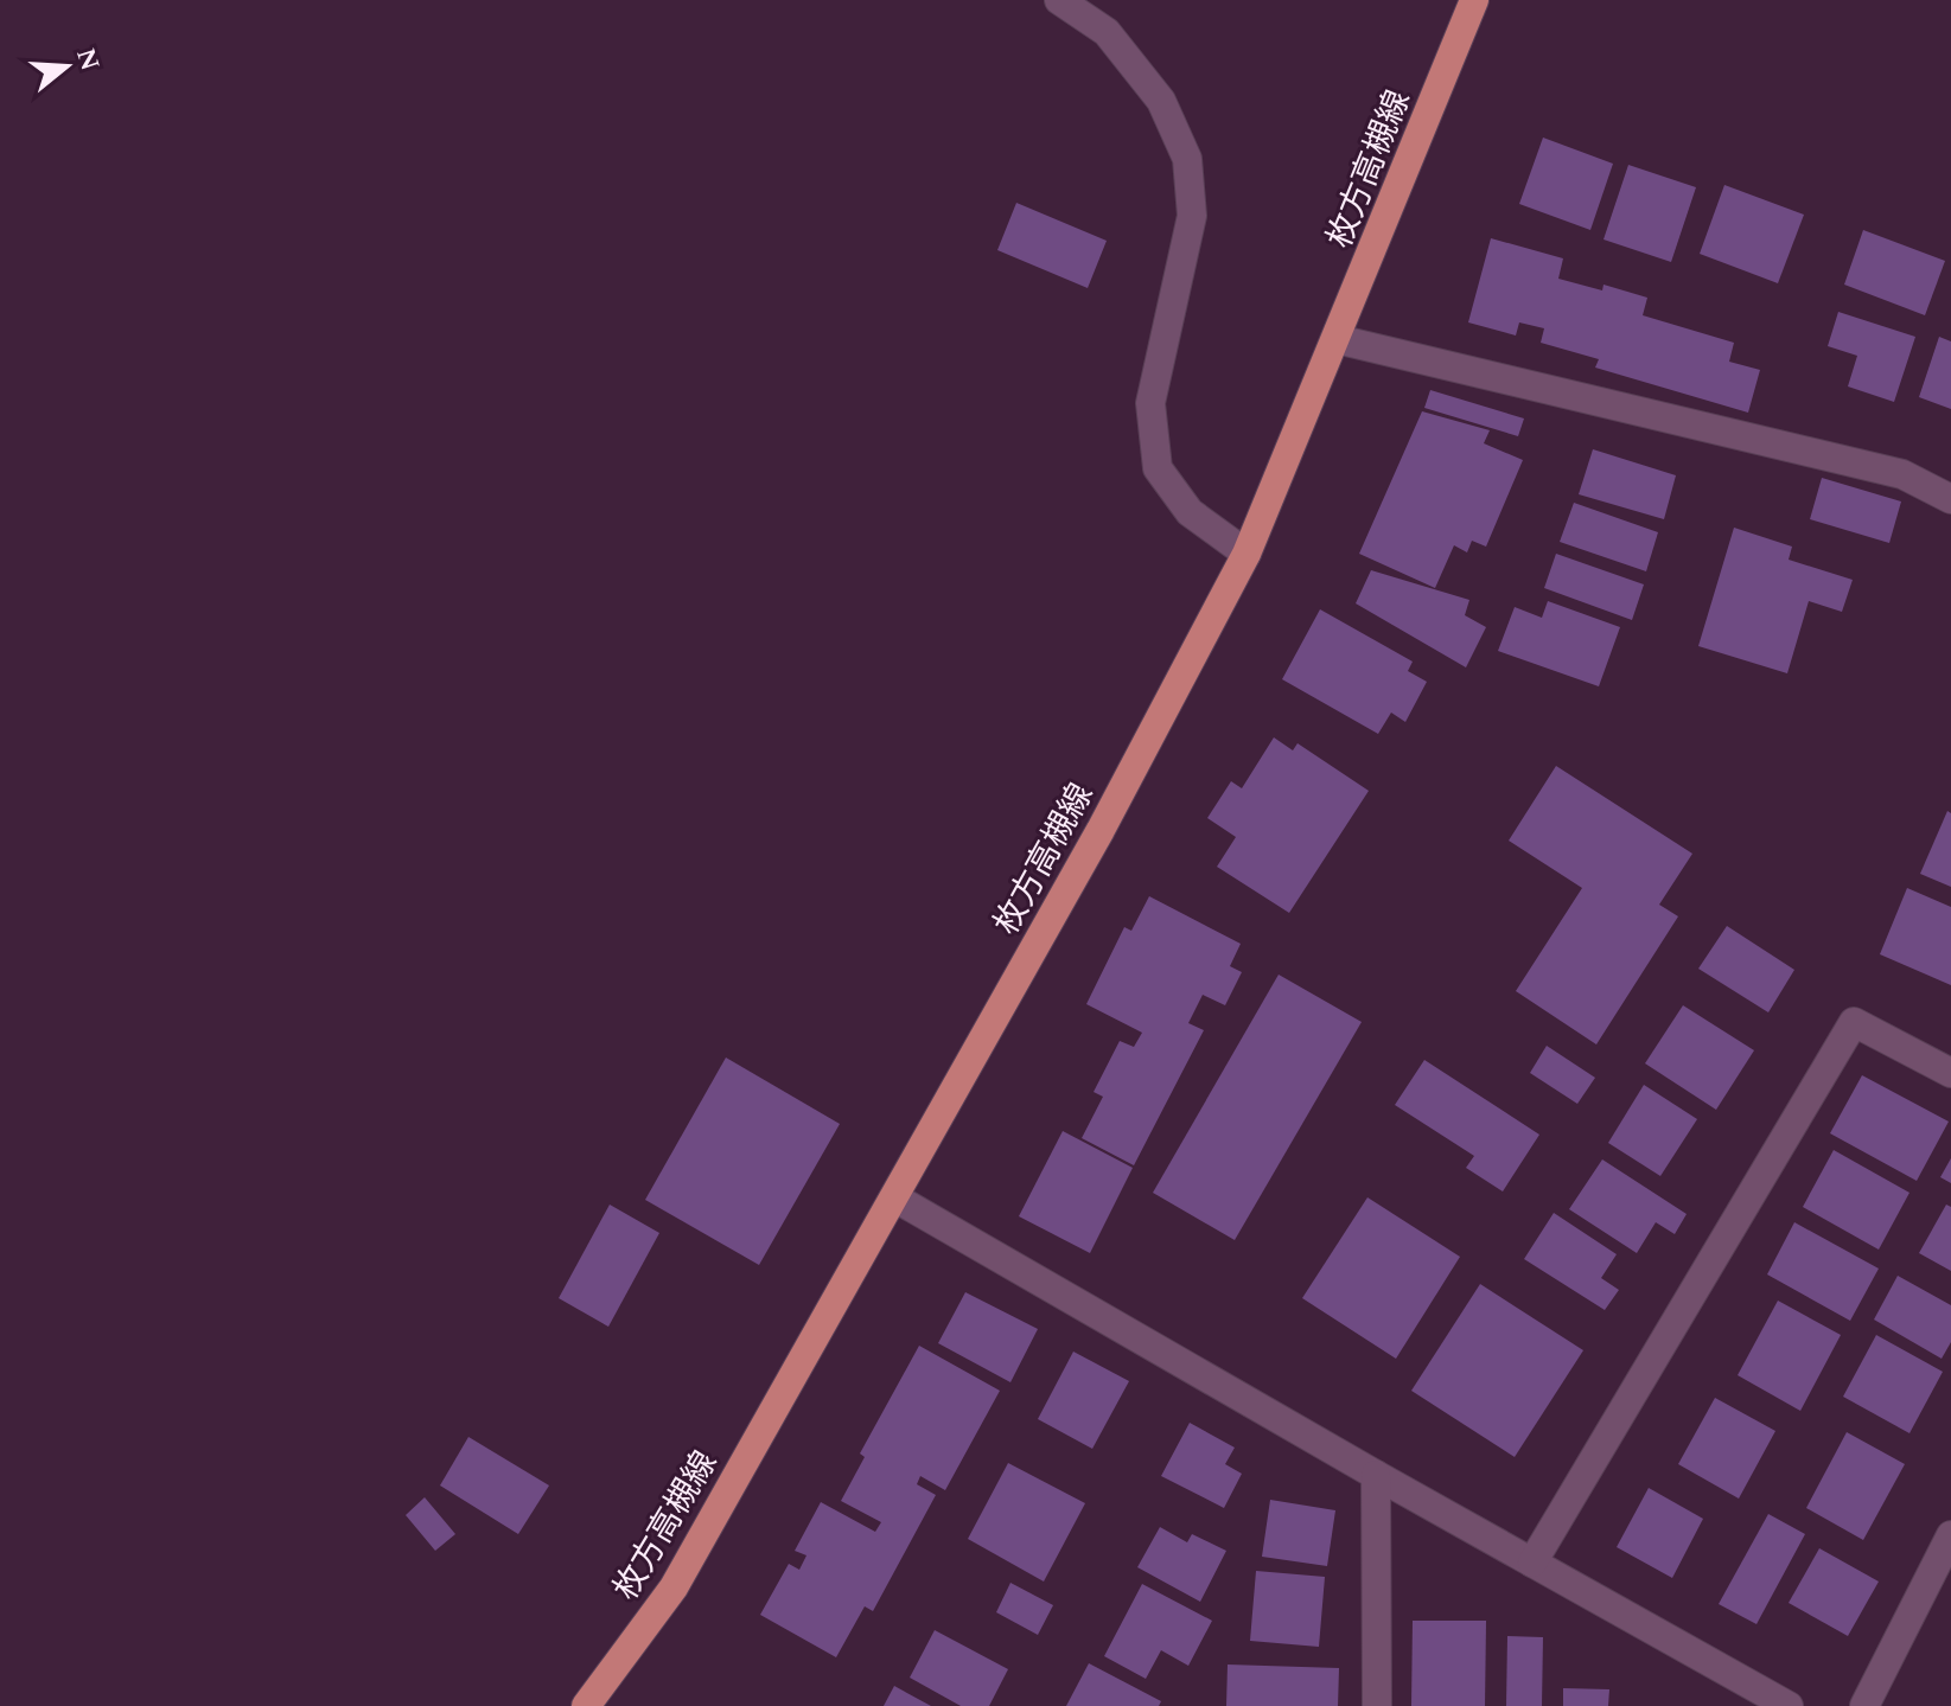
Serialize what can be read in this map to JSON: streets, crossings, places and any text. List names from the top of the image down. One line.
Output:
{"streets":{"main road":["枚方高槻線"]},"north":"right"}
